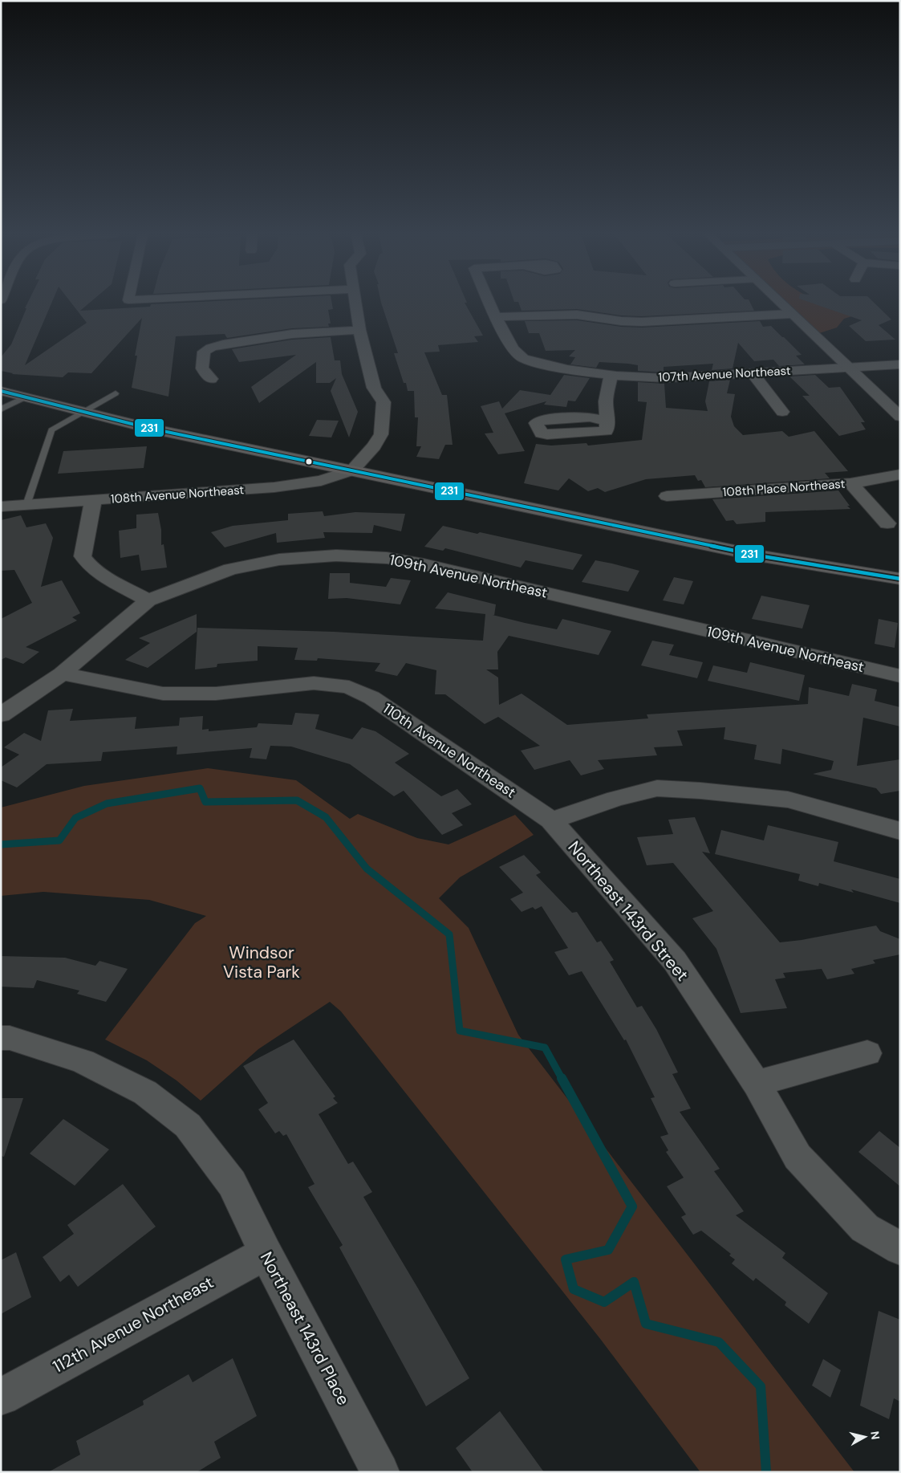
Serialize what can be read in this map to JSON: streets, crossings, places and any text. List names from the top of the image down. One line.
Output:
{"streets":{"street":["107th Avenue Northeast","108th Place Northeast","108th Avenue Northeast","109th Avenue Northeast","110th Avenue Northeast","Northeast 143rd Street","112th Avenue Northeast","Northeast 143rd Place"]},"crossings":[["109th Avenue Northeast","110th Avenue Northeast"],["110th Avenue Northeast","Northeast 143rd Street"],["112th Avenue Northeast","Northeast 143rd Place"]],"parks":["Windsor Vista Park"],"lines":["transit line 231"],"north":"right"}
